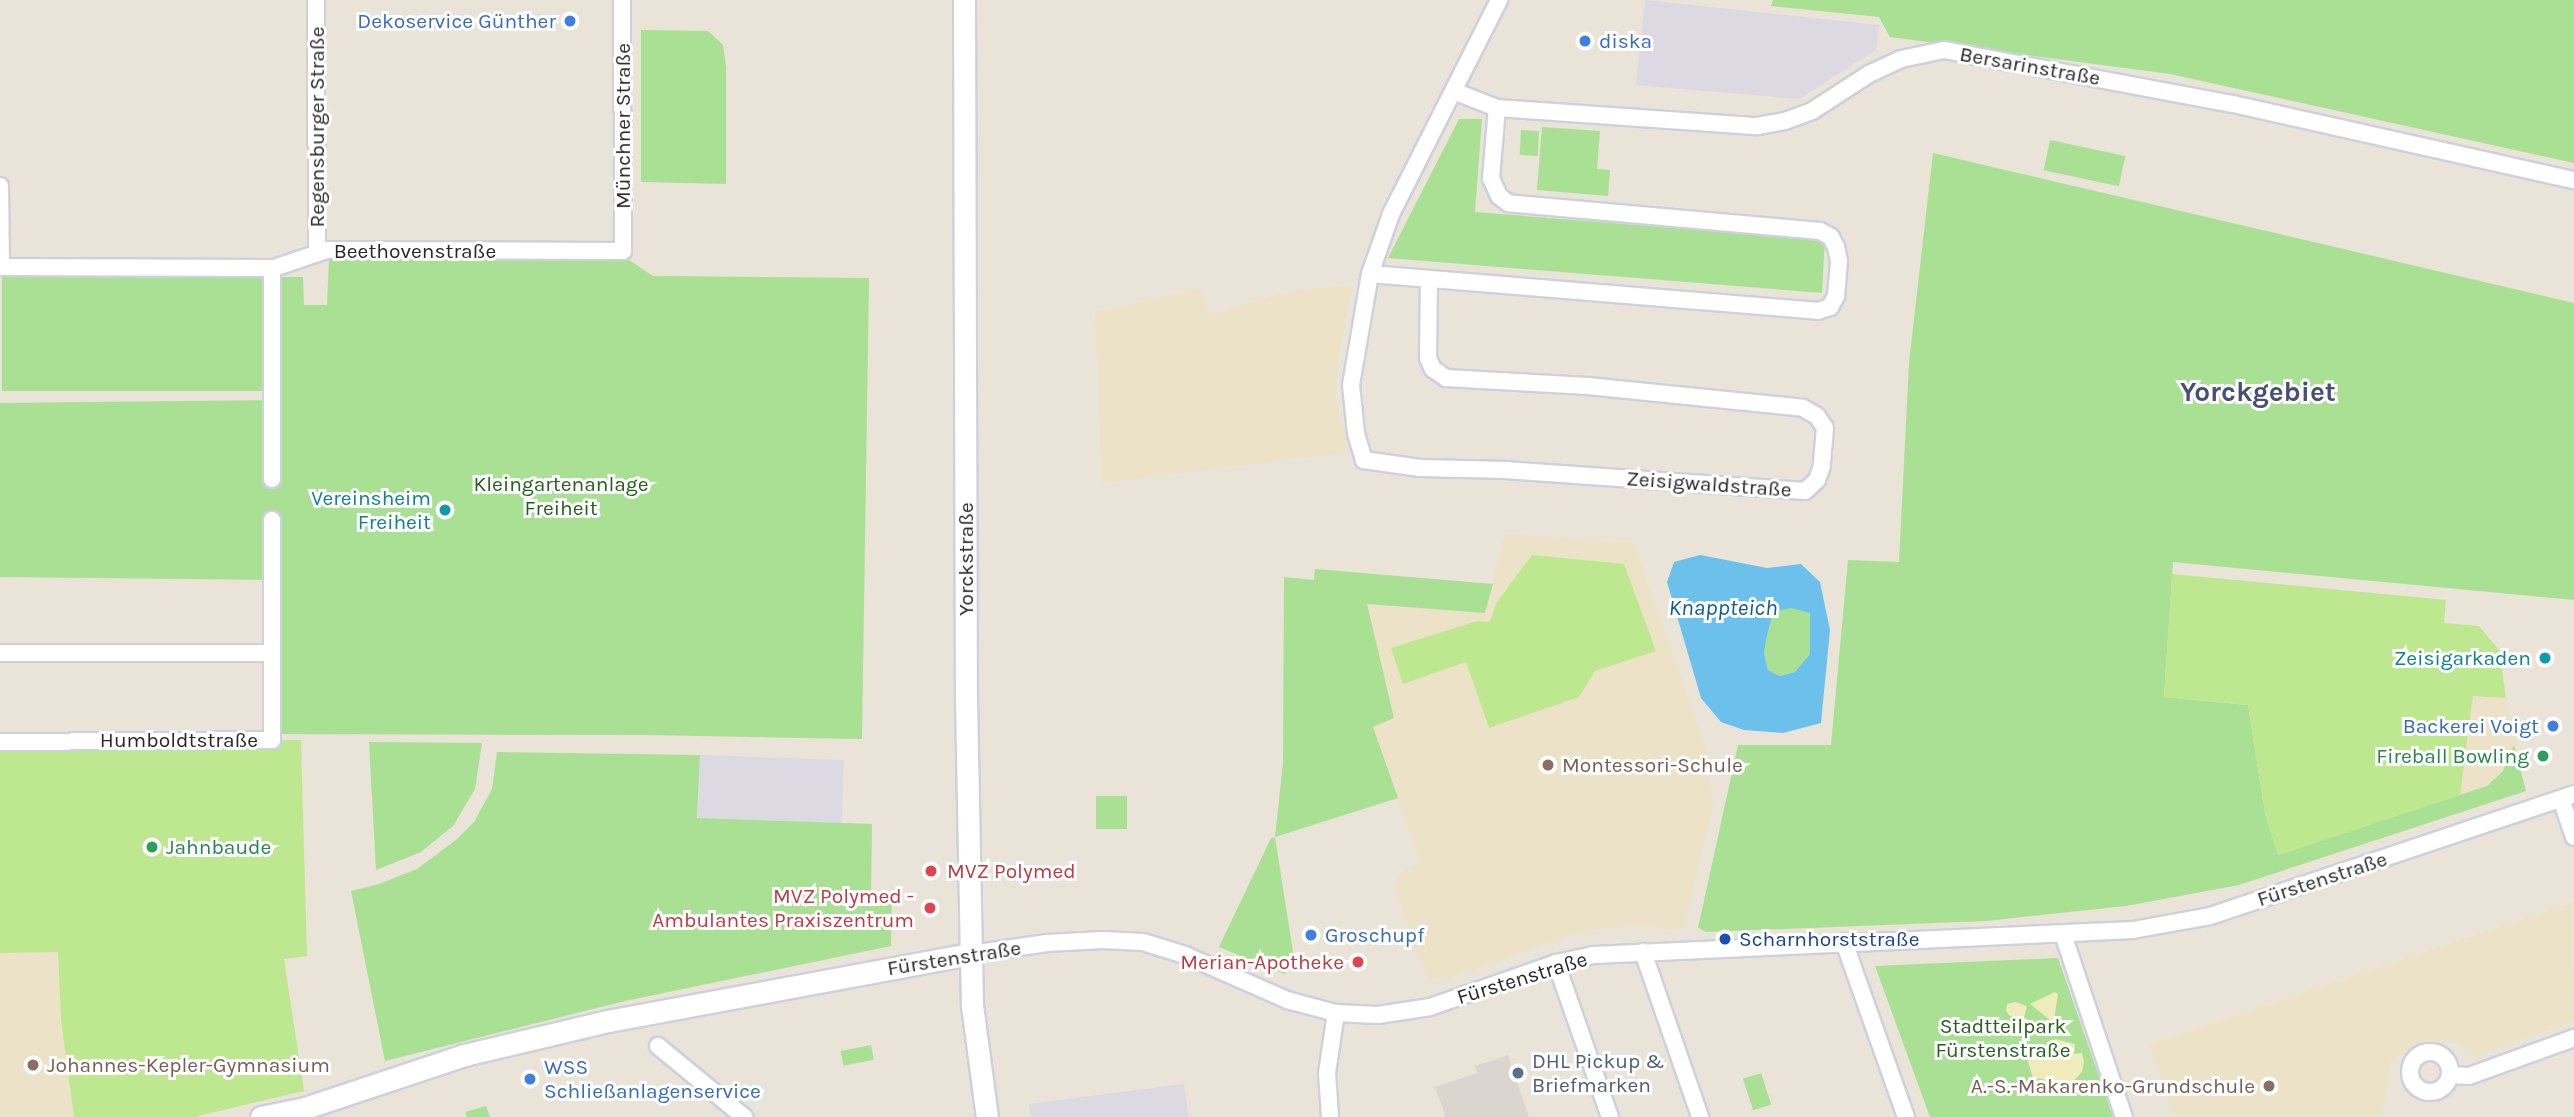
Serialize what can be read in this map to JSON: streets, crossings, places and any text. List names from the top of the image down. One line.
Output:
{"streets":{"main road":["Yorckstraße","Fürstenstraße"],"street":["Bersarinstraße","Münchner Straße","Regensburger Straße","Beethovenstraße","Zeisigwaldstraße","Humboldtstraße"]},"crossings":[["Bersarinstraße","Zeisigwaldstraße"],["Münchner Straße","Beethovenstraße"],["Regensburger Straße","Beethovenstraße"],["Yorckstraße","Fürstenstraße"]],"districts":["Yorckgebiet"],"water":["Knappteich"],"parks":["Kleingartenanlage Freiheit","Stadtteilpark Fürstenstraße"],"places":["Dekoservice Günther","diska","Vereinsheim Freiheit","Zeisigarkaden","Backerei Voigt","Fireball Bowling","Montessori-Schule","Jahnbaude","MVZ Polymed","MVZ Polymed - Ambulantes Praxiszentrum","Groschupf","Scharnhorststraße","Merian-Apotheke","Johannes-Kepler-Gymnasium","DHL Pickup & Briefmarken","WSS Schließanlagenservice","A.-S.-Makarenko-Grundschule"]}
